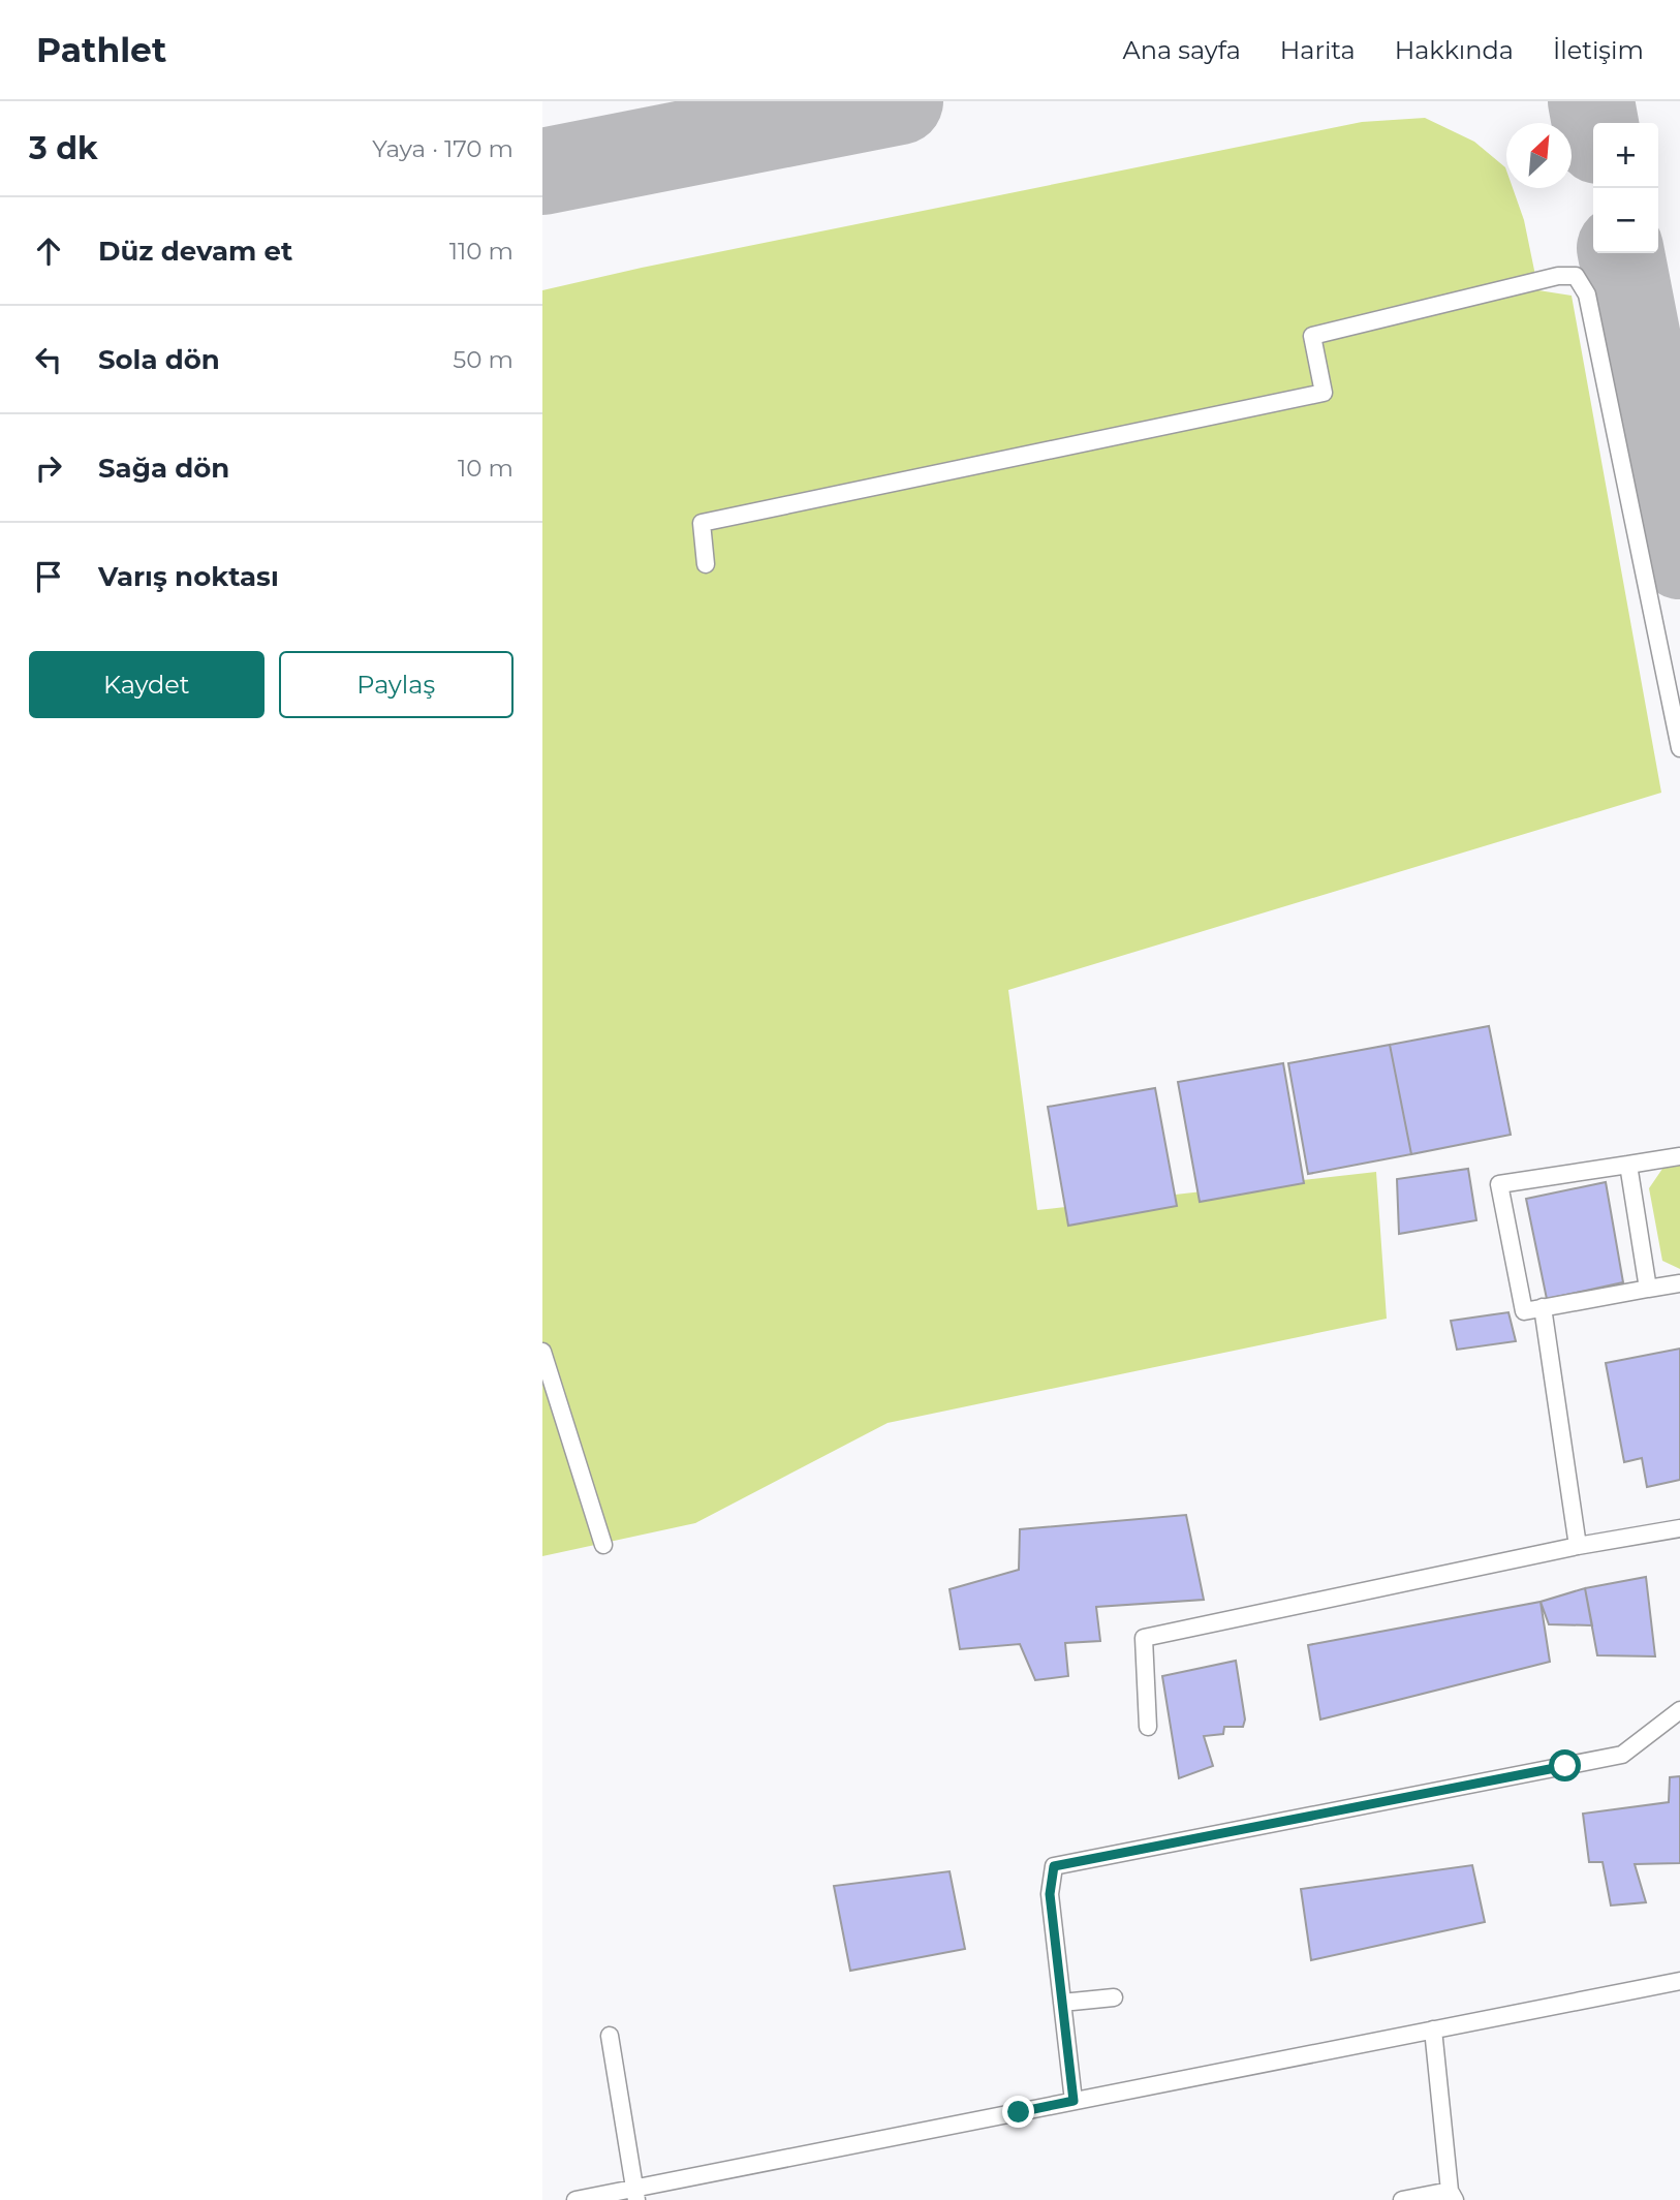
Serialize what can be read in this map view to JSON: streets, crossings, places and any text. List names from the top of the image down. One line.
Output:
{"north":"top right","page":{"header":"Pathlet","nav":["Ana sayfa","Harita","Hakkında","İletişim"],"heading":["3 dk","Yaya · 170 m"],"map_buttons":["+","−"],"list":[["Düz devam et","110 m"],["Sola dön","50 m"],["Sağa dön","10 m"],"Varış noktası"],"buttons":["Kaydet","Paylaş"]}}
